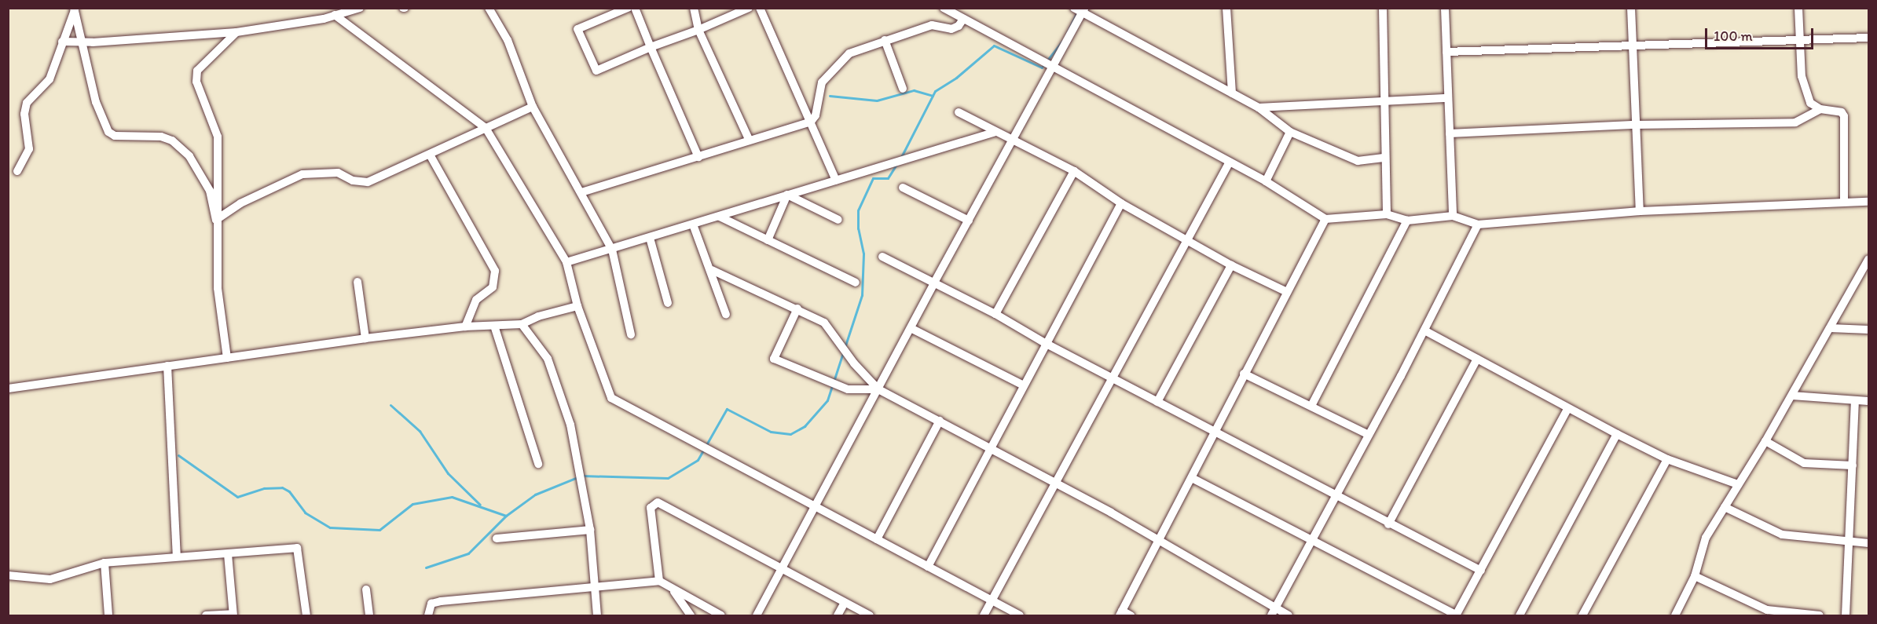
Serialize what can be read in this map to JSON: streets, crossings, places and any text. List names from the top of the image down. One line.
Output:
{"scale_bar":"100 m"}
